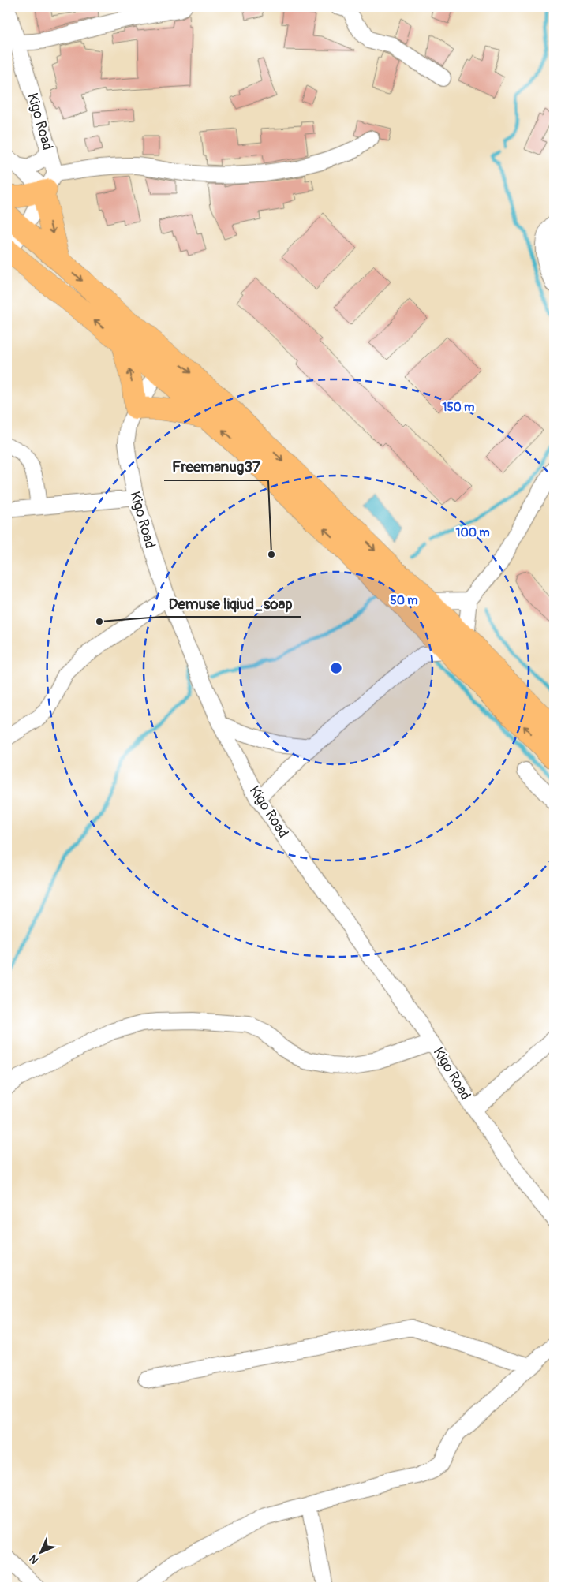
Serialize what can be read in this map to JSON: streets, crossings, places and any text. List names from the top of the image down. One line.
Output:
{"streets":{"street":["Kigo Road"]},"places":["Freemanug37","Demuse liqiud_soap"],"north":"bottom left","rings":["150 m","100 m","50 m"]}
